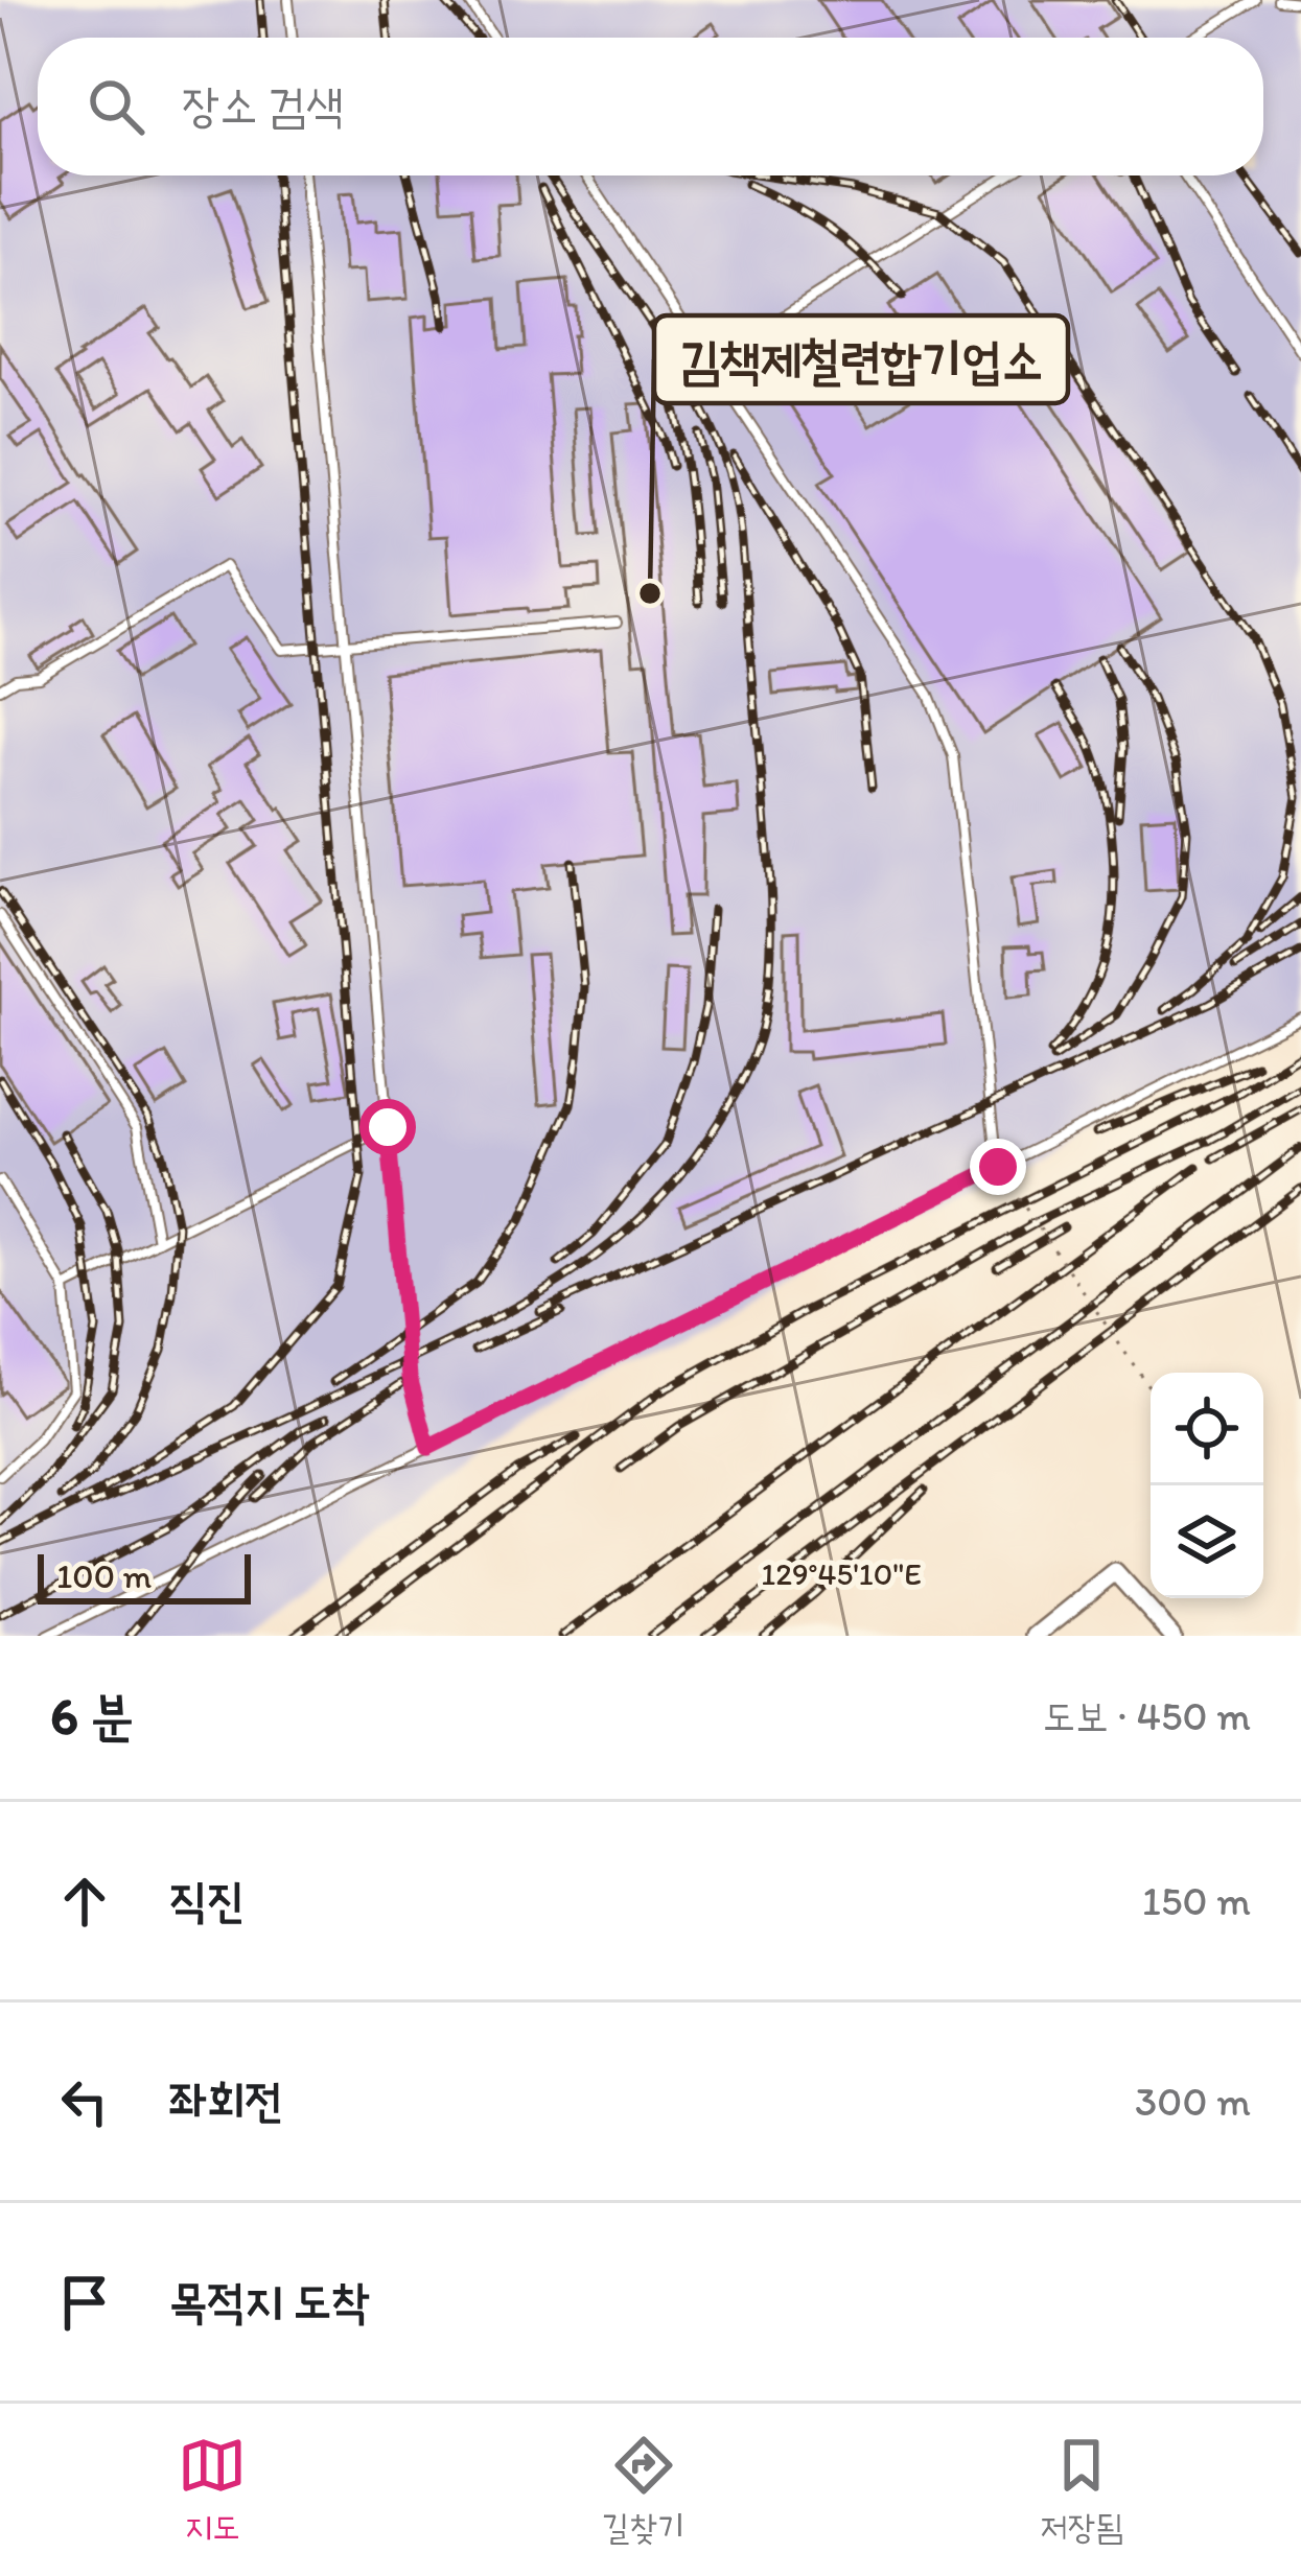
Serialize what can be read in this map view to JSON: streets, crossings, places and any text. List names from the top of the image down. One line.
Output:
{"places":["김책제철련합기업소"],"scale_bar":"100 m","page":{"search":"장소 검색","scale":"100 m","heading":["6 분","도보 · 450 m"],"list":[["직진","150 m"],["좌회전","300 m"],"목적지 도착"],"nav":["지도","길찾기","저장됨"]},"coordinates":["129°45'10\"E"]}
